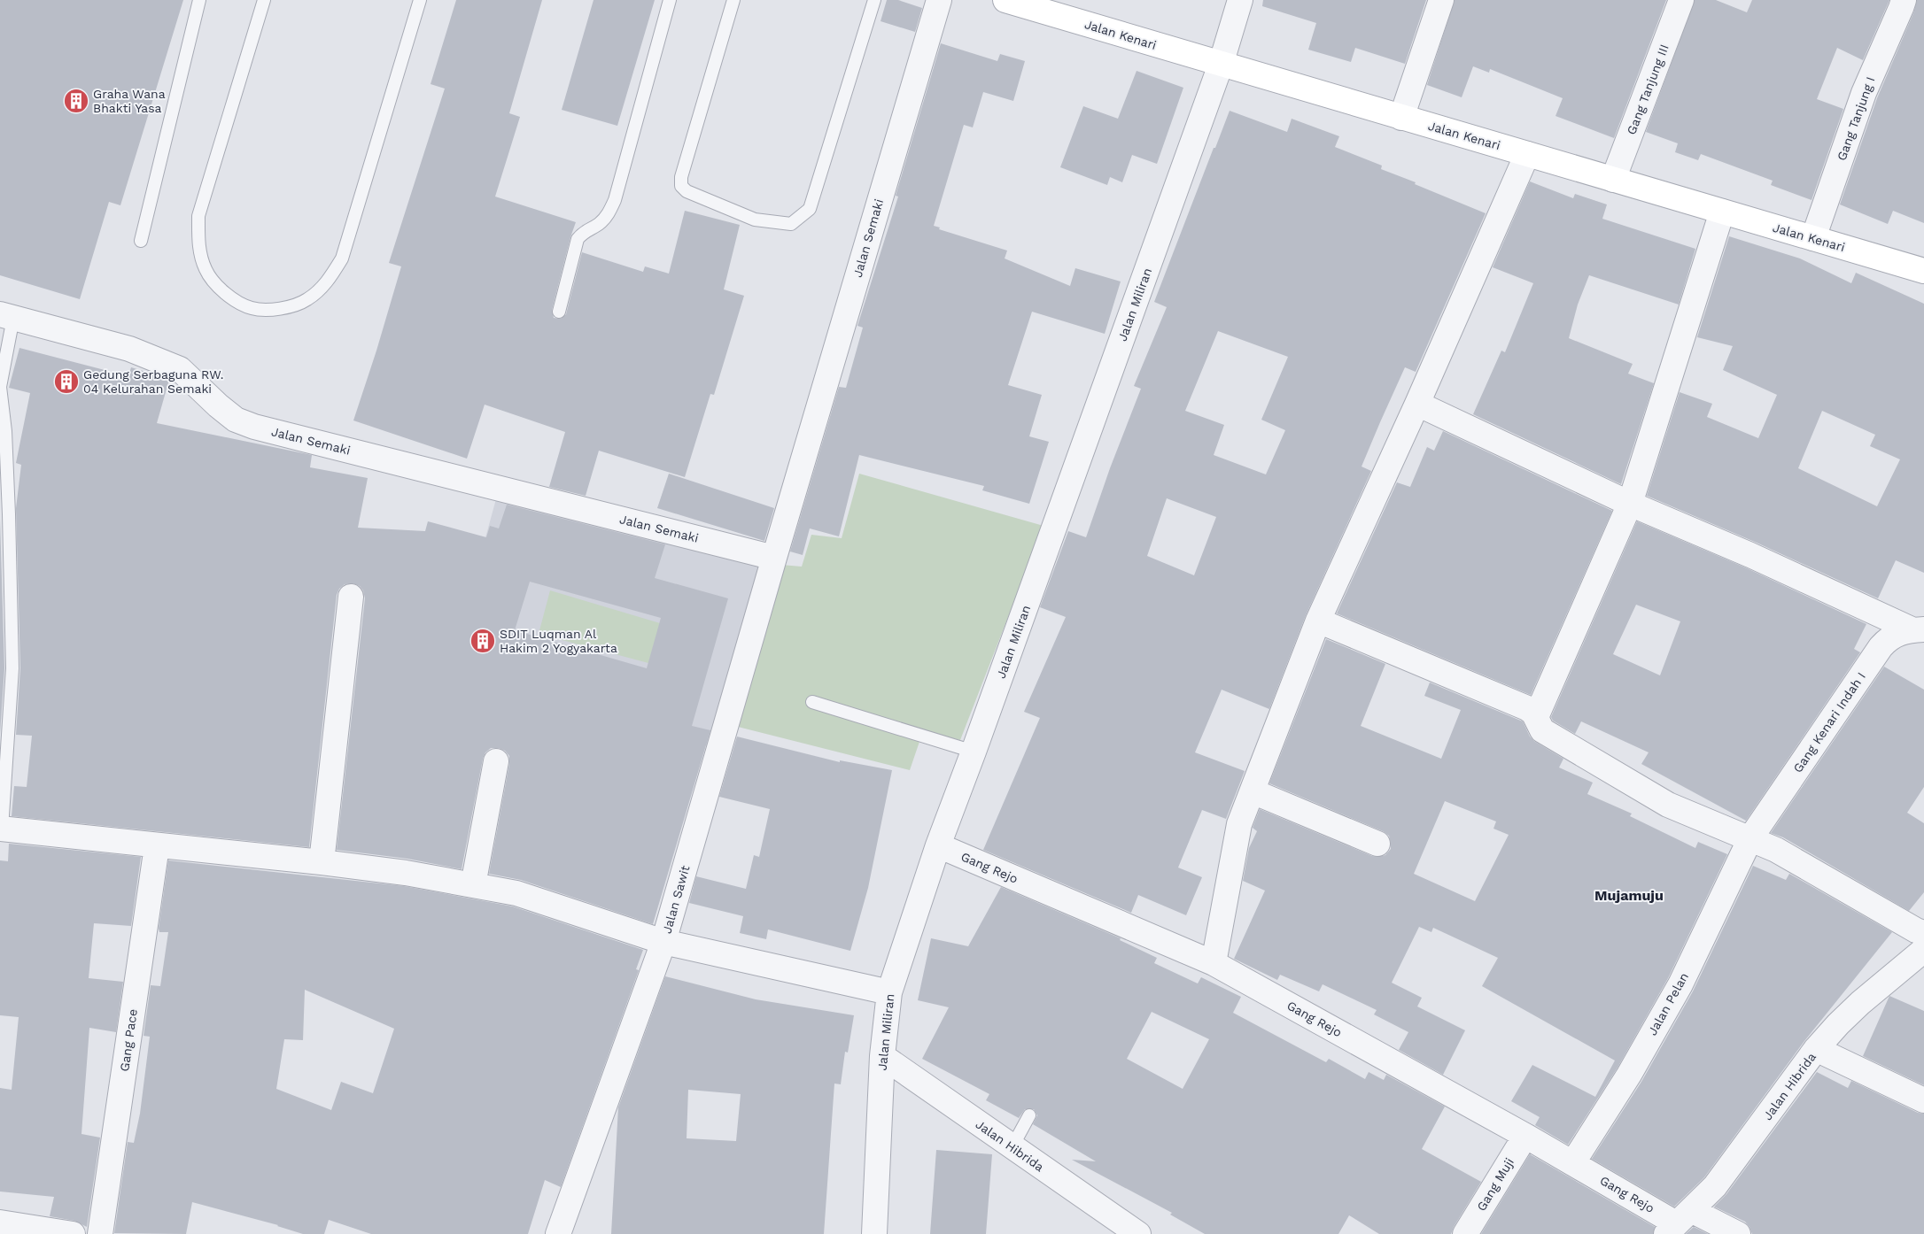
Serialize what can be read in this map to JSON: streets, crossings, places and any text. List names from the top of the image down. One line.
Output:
{"streets":{"main road":["Jalan Kenari"],"street":["Gang Tanjung III","Gang Tanjung I","Jalan Semaki","Jalan Miliran","Gang Kenari Indah I","Gang Rejo","Jalan Sawit","Jalan Pelan","Gang Pace","Jalan Hibrida","Gang Muji"]},"crossings":[["Jalan Kenari","Gang Tanjung III"],["Jalan Kenari","Gang Tanjung I"],["Jalan Kenari","Jalan Miliran"],["Jalan Semaki","Jalan Sawit"],["Jalan Miliran","Gang Rejo"],["Jalan Miliran","Jalan Hibrida"],["Gang Kenari Indah I","Jalan Pelan"],["Gang Rejo","Jalan Pelan"],["Gang Rejo","Jalan Hibrida"],["Gang Rejo","Gang Muji"]],"districts":["Mujamuju"],"places":{"building":["Graha Wana Bhakti Yasa","Gedung Serbaguna RW. 04 Kelurahan Semaki","SDIT Luqman Al Hakim 2 Yogyakarta"]}}
